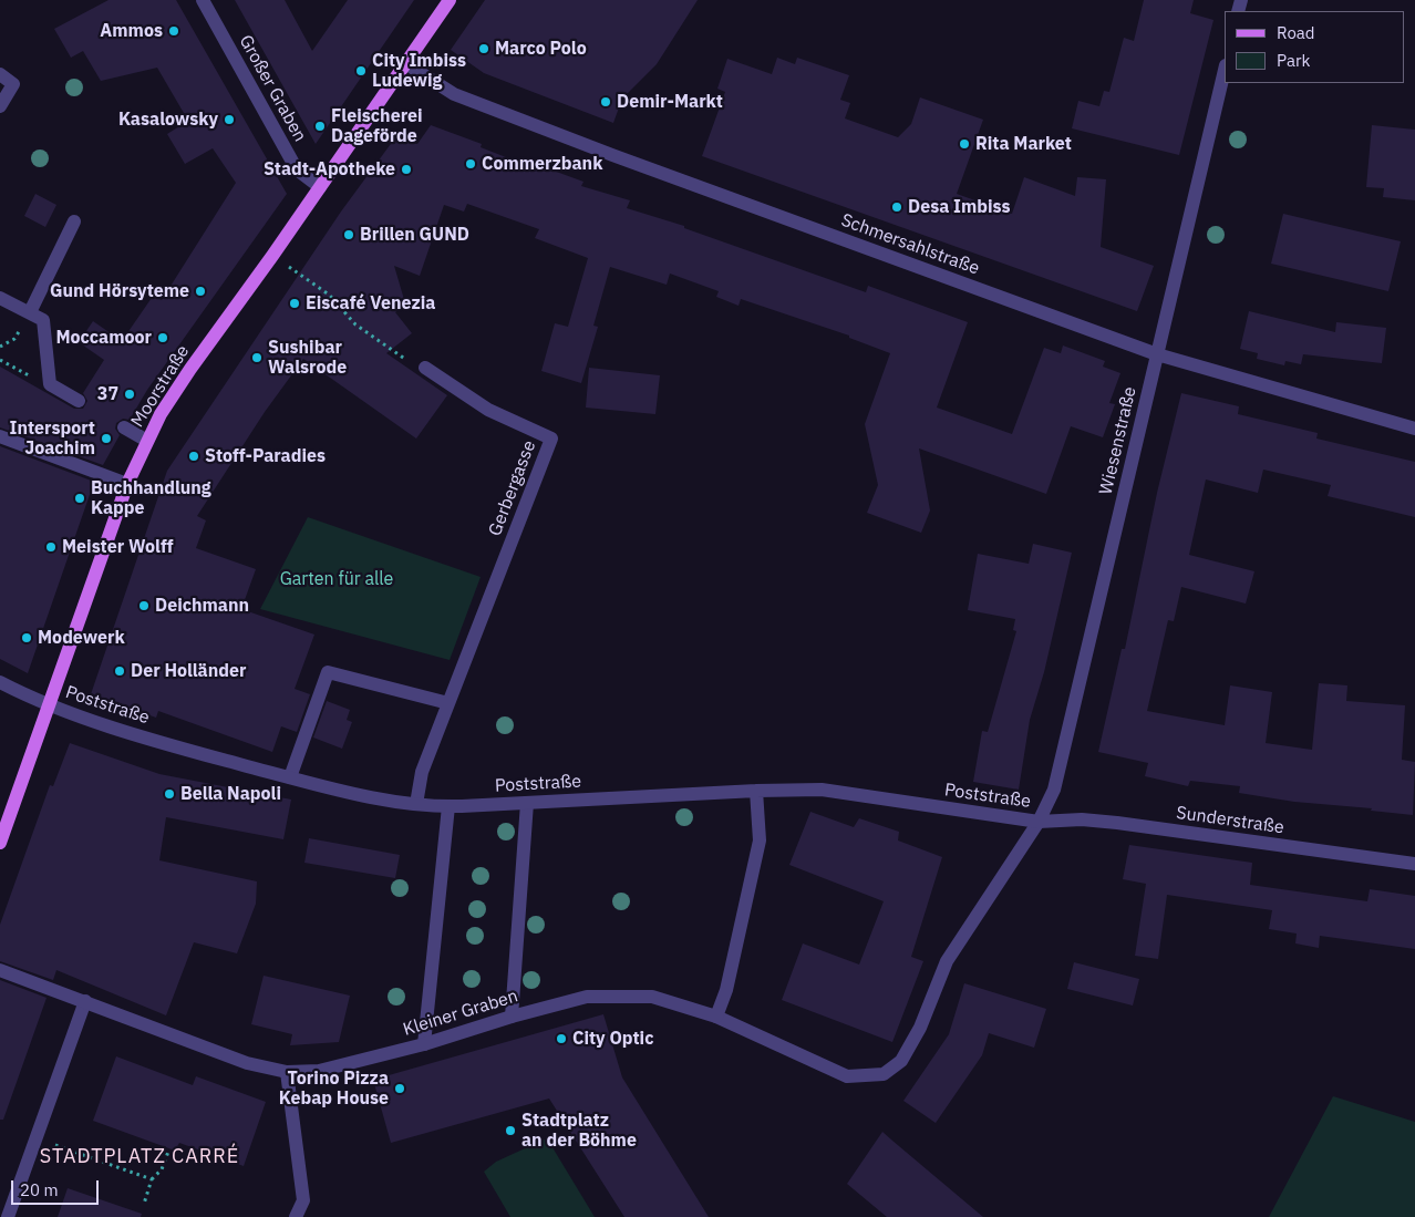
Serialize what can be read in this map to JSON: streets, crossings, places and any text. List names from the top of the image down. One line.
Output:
{"streets":{"main road":["Moorstraße"],"street":["Großer Graben","Schmersahlstraße","Wiesenstraße","Gerbergasse","Poststraße","Sunderstraße","Kleiner Graben"]},"crossings":[["Großer Graben","Moorstraße"],["Schmersahlstraße","Moorstraße"],["Schmersahlstraße","Wiesenstraße"],["Moorstraße","Poststraße"],["Wiesenstraße","Poststraße"],["Wiesenstraße","Sunderstraße"],["Wiesenstraße","Kleiner Graben"],["Gerbergasse","Poststraße"],["Poststraße","Sunderstraße"]],"districts":["STADTPLATZ CARRÉ"],"parks":["Garten für alle"],"places":["Ammos","Marco Polo","City Imbiss Ludewig","Demir-Markt","Kasalowsky","Fleischerei Dageförde","Rita Market","Commerzbank","Stadt-Apotheke","Desa Imbiss","Brillen GUND","Gund Hörsyteme","Eiscafé Venezia","Moccamoor","Sushibar Walsrode","37","Intersport Joachim","Stoff-Paradies","Buchhandlung Kappe","Meister Wolff","Deichmann","Modewerk","Der Holländer","Bella Napoli","City Optic","Torino Pizza Kebap House","Stadtplatz an der Böhme"],"legend":["Road","Park"],"scale_bar":"20 m"}
